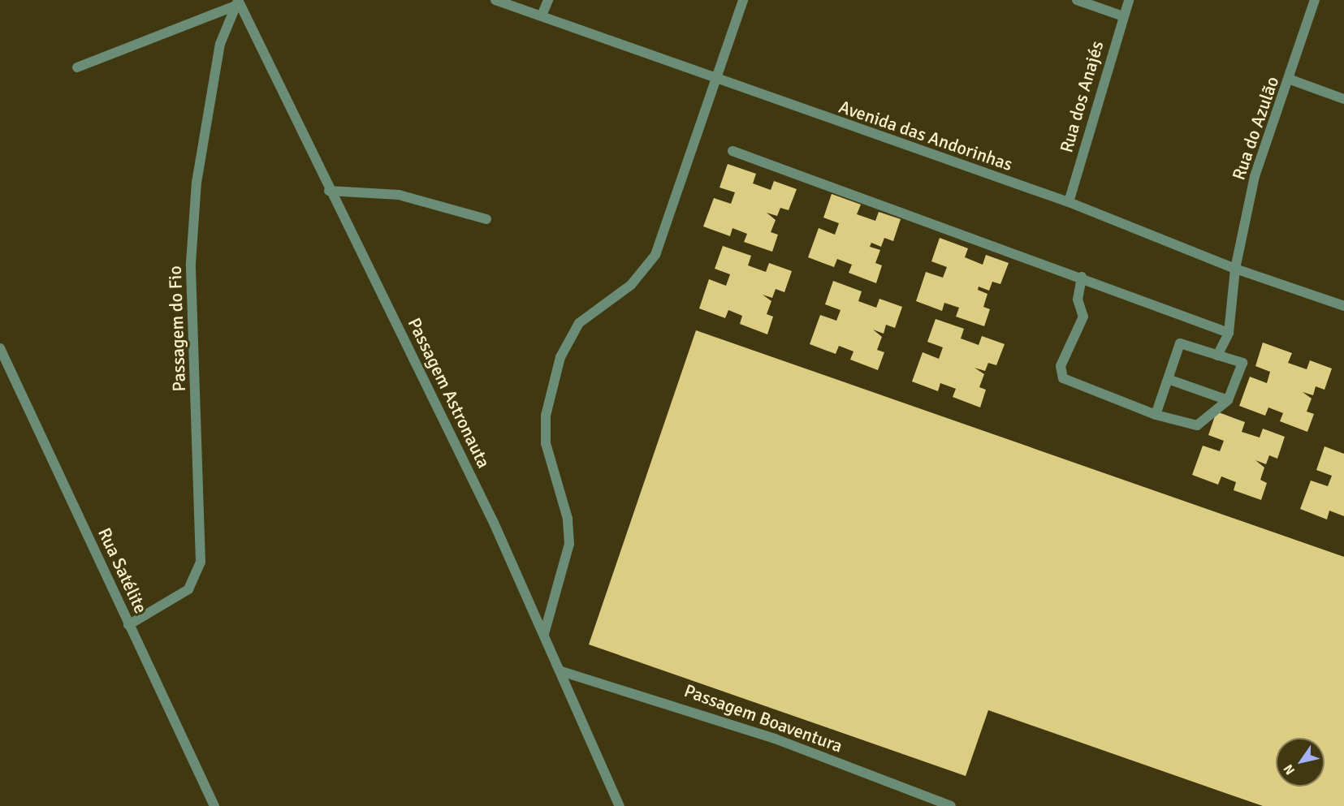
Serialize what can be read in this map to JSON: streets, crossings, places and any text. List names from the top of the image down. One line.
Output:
{"streets":{"street":["Rua dos Anajés","Rua do Azulão","Avenida das Andorinhas","Passagem do Fio","Passagem Astronauta","Rua Satélite","Passagem Boaventura"]},"crossings":[["Rua dos Anajés","Avenida das Andorinhas"],["Rua do Azulão","Avenida das Andorinhas"],["Passagem do Fio","Passagem Astronauta"],["Passagem do Fio","Rua Satélite"],["Passagem Astronauta","Passagem Boaventura"]],"north":"bottom left"}
